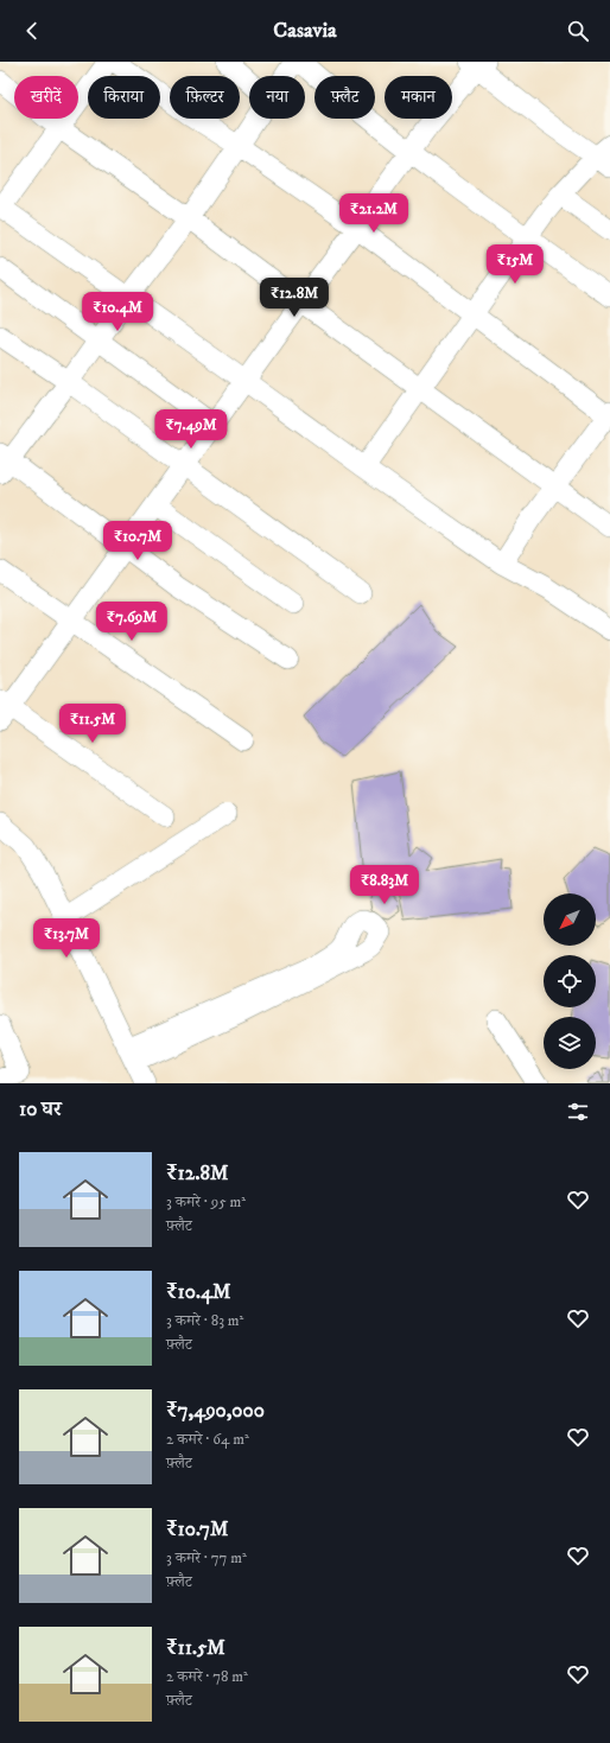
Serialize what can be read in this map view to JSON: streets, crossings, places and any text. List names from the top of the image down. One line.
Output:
{"north":"bottom left","page":{"header":"Casavia","chip":["खरीदें","किराया","फ़िल्टर","नया","फ़्लैट","मकान"],"price":["₹21.2M","₹15M","₹12.8M","₹10.4M","₹7.49M","₹10.7M","₹7.69M","₹11.5M","₹8.83M","₹13.7M"],"heading":"10 घर","list":[{"name":"₹12.8M","note":"3 कमरे · 95 m² · फ़्लैट"},{"name":"₹10.4M","note":"3 कमरे · 83 m² · फ़्लैट"},{"name":"₹7,490,000","note":"2 कमरे · 64 m² · फ़्लैट"},{"name":"₹10.7M","note":"3 कमरे · 77 m² · फ़्लैट"},{"name":"₹11.5M","note":"2 कमरे · 78 m² · फ़्लैट"}]}}
